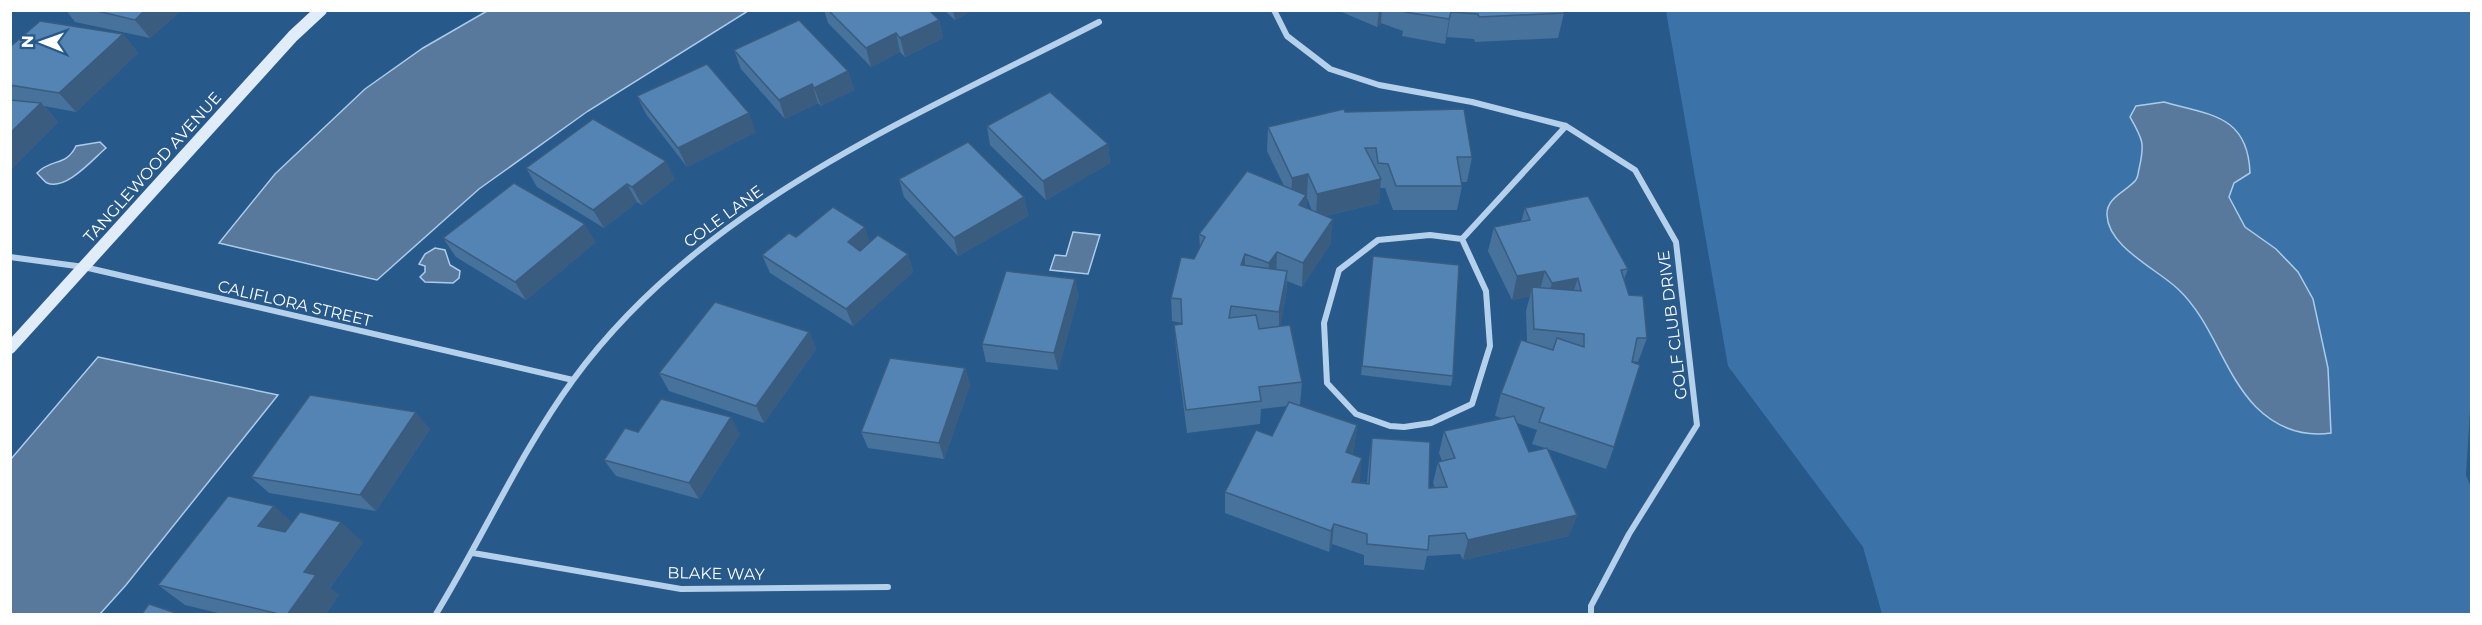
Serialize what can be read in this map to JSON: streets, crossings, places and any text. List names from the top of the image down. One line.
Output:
{"streets":{"street":["TANGLEWOOD AVENUE","COLE LANE","CALIFLORA STREET","GOLF CLUB DRIVE","BLAKE WAY"]},"crossings":[["TANGLEWOOD AVENUE","CALIFLORA STREET"],["COLE LANE","CALIFLORA STREET"],["COLE LANE","BLAKE WAY"]],"north":"left"}
